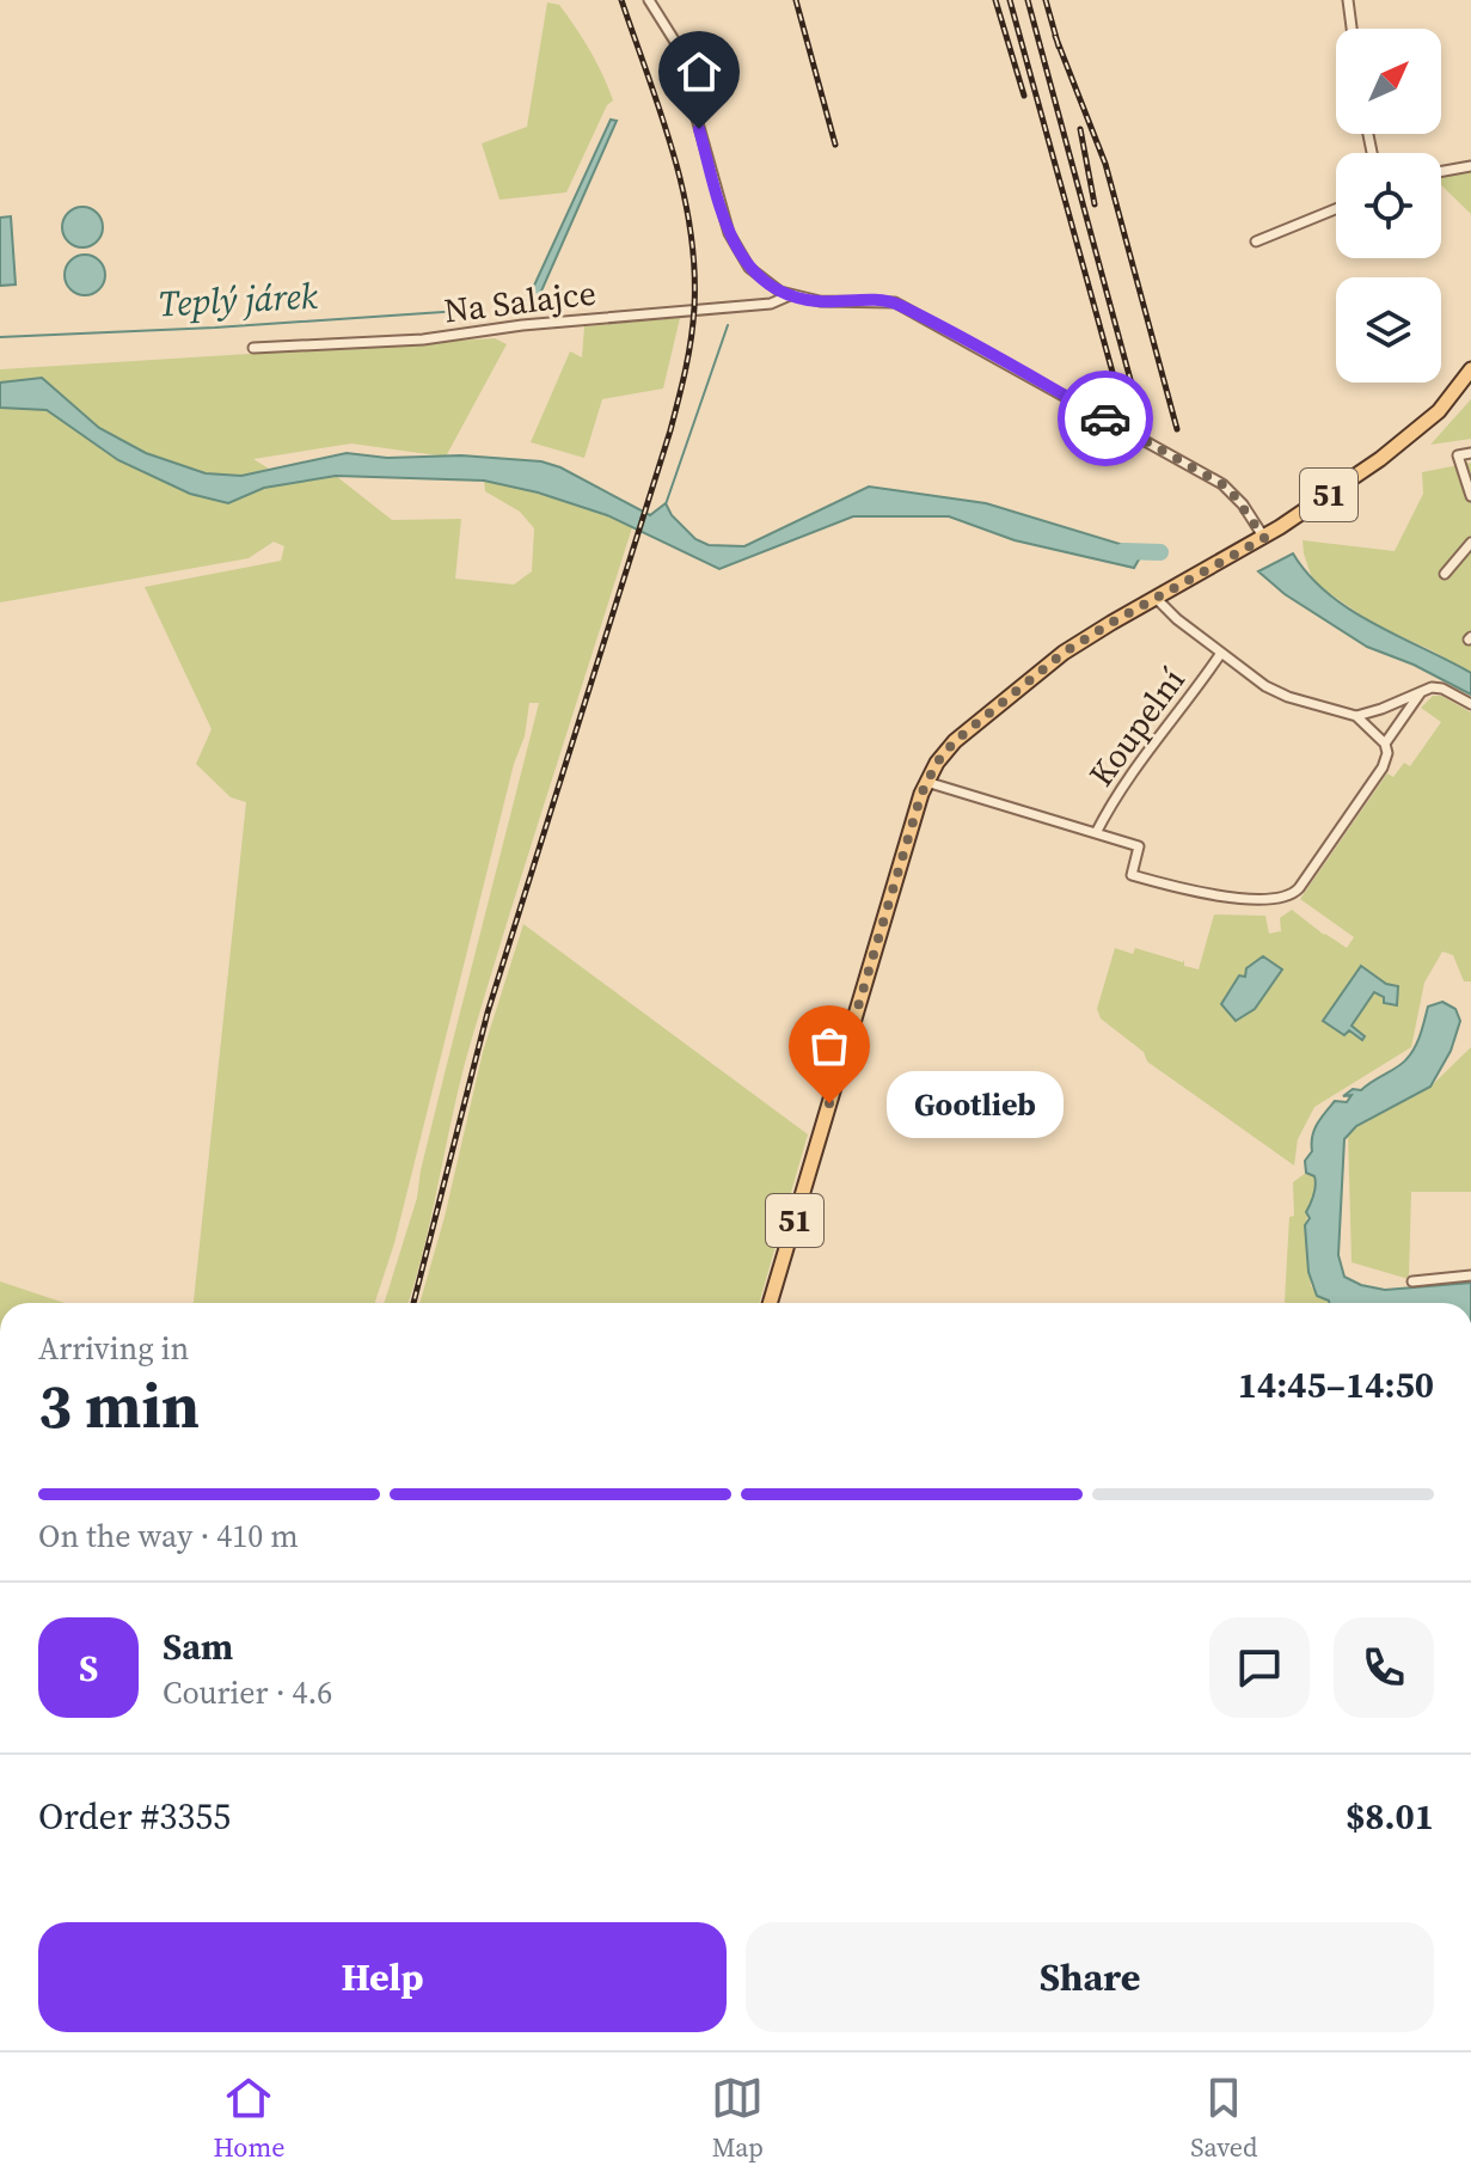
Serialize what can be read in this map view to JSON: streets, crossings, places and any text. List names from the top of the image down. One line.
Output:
{"streets":{"main road":["51"],"street":["Na Salajce","Koupelní"]},"crossings":[["51","Koupelní"]],"water":["Teplý járek"],"places":["Gootlieb"],"north":"top right","page":{"bubble":"Gootlieb","heading":["3 min","Arriving in","14:45–14:50"],"panel":["Sam","Courier · 4.6","Order #3355","$8.01"],"bar":"On the way · 410 m","round":"S","buttons":["Help","Share"],"tabs":["Home","Map","Saved"]}}
